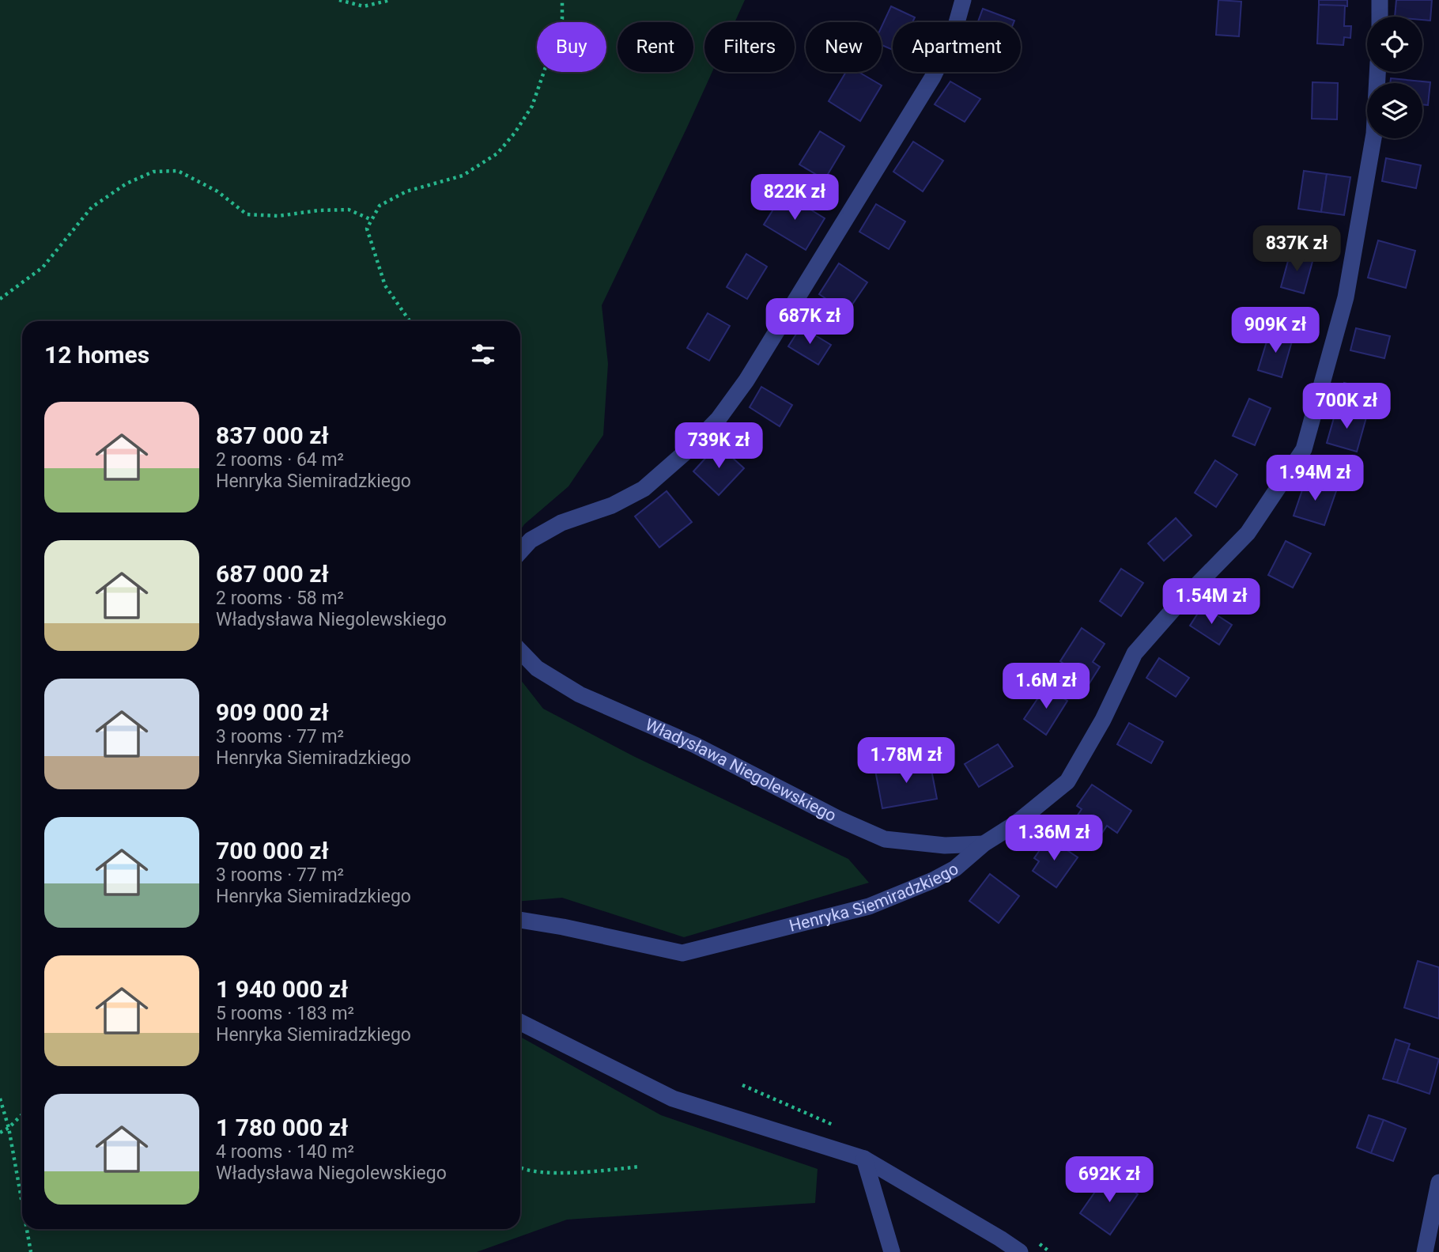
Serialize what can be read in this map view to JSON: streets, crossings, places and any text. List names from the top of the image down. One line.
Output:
{"streets":{"street":["Władysława Niegolewskiego","Henryka Siemiradzkiego"]},"crossings":[["Władysława Niegolewskiego","Henryka Siemiradzkiego"]],"page":{"chip":["Buy","Rent","Filters","New","Apartment"],"price":["822K zł","837K zł","687K zł","909K zł","700K zł","739K zł","1.94M zł","1.54M zł","1.6M zł","1.78M zł","1.36M zł","692K zł"],"heading":"12 homes","list":[{"name":"837 000 zł","note":"2 rooms · 64 m² · Henryka Siemiradzkiego"},{"name":"687 000 zł","note":"2 rooms · 58 m² · Władysława Niegolewskiego"},{"name":"909 000 zł","note":"3 rooms · 77 m² · Henryka Siemiradzkiego"},{"name":"700 000 zł","note":"3 rooms · 77 m² · Henryka Siemiradzkiego"},{"name":"1 940 000 zł","note":"5 rooms · 183 m² · Henryka Siemiradzkiego"},{"name":"1 780 000 zł","note":"4 rooms · 140 m² · Władysława Niegolewskiego"}]}}
